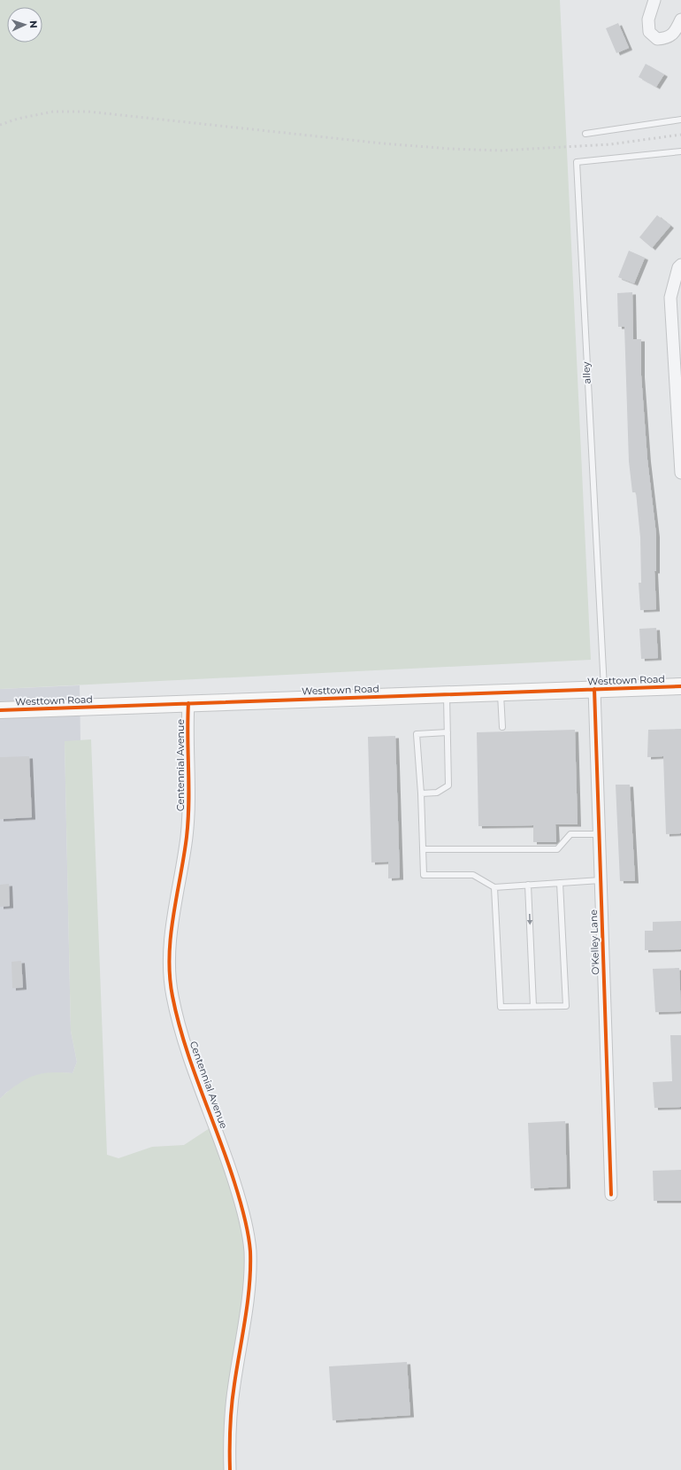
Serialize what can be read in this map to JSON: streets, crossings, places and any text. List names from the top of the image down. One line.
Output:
{"streets":{"street":["Westtown Road","Centennial Avenue","O'Kelley Lane"],"lane":["alley"]},"crossings":[["alley","Westtown Road"],["alley","O'Kelley Lane"],["Westtown Road","Centennial Avenue"],["Westtown Road","O'Kelley Lane"]],"north":"right"}
